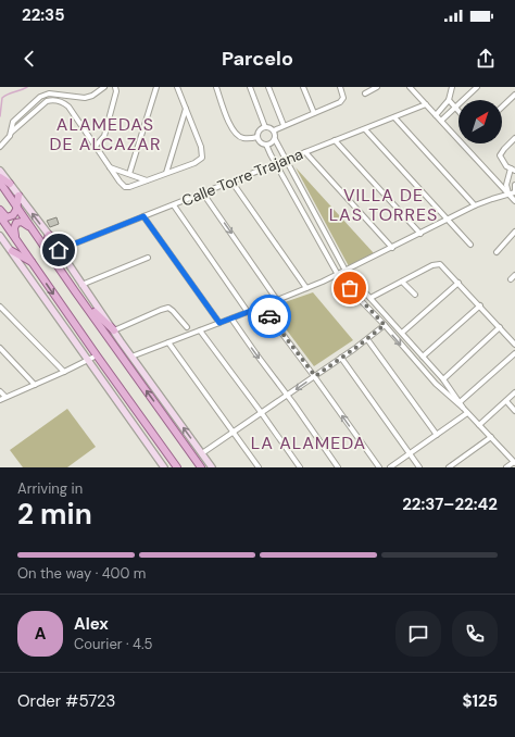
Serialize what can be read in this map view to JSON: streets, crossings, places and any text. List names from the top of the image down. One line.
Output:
{"streets":{"street":["Calle Torre Trajana"]},"districts":["ALAMEDAS DE ALCAZAR","VILLA DE LAS TORRES","LA ALAMEDA"],"north":"top right","page":{"status":"22:35","header":"Parcelo","heading":["2 min","Arriving in","22:37–22:42"],"panel":["Alex","Courier · 4.5","Order #5723","$125"],"bar":"On the way · 400 m","round":"A"}}
